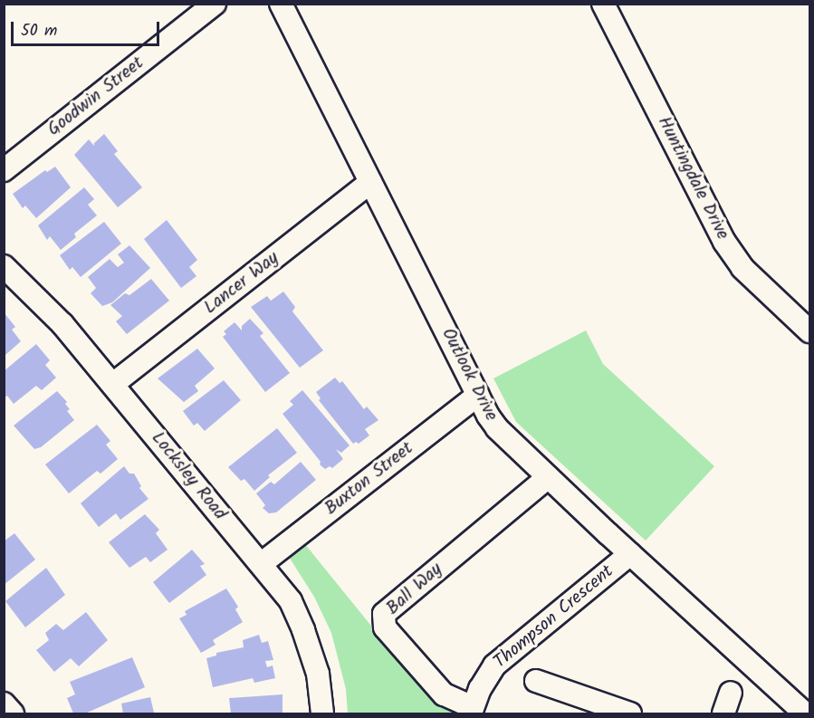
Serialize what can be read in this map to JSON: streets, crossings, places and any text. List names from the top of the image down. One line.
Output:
{"streets":{"street":["Goodwin Street","Huntingdale Drive","Lancer Way","Outlook Drive","Locksley Road","Buxton Street","Ball Way","Thompson Crescent"]},"crossings":[["Lancer Way","Outlook Drive"],["Lancer Way","Locksley Road"],["Outlook Drive","Buxton Street"],["Outlook Drive","Ball Way"],["Outlook Drive","Thompson Crescent"],["Locksley Road","Buxton Street"],["Ball Way","Thompson Crescent"]],"scale_bar":"50 m"}
